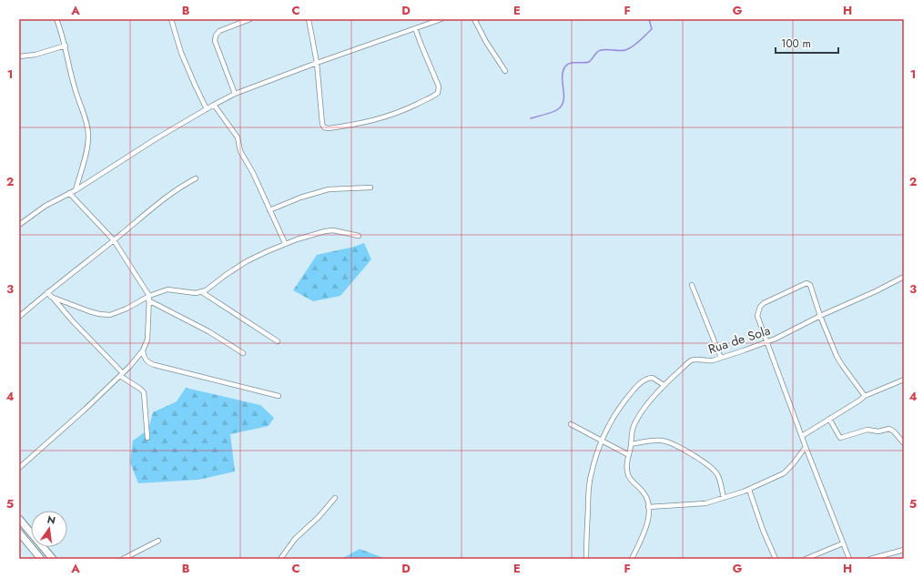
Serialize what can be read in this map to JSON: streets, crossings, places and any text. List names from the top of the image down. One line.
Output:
{"streets":{"street":["Rua de Sola"]},"scale_bar":"100 m","north":"top","grid":{"columns":["A","B","C","D","E","F","G","H"],"rows":["1","2","3","4","5"]}}
